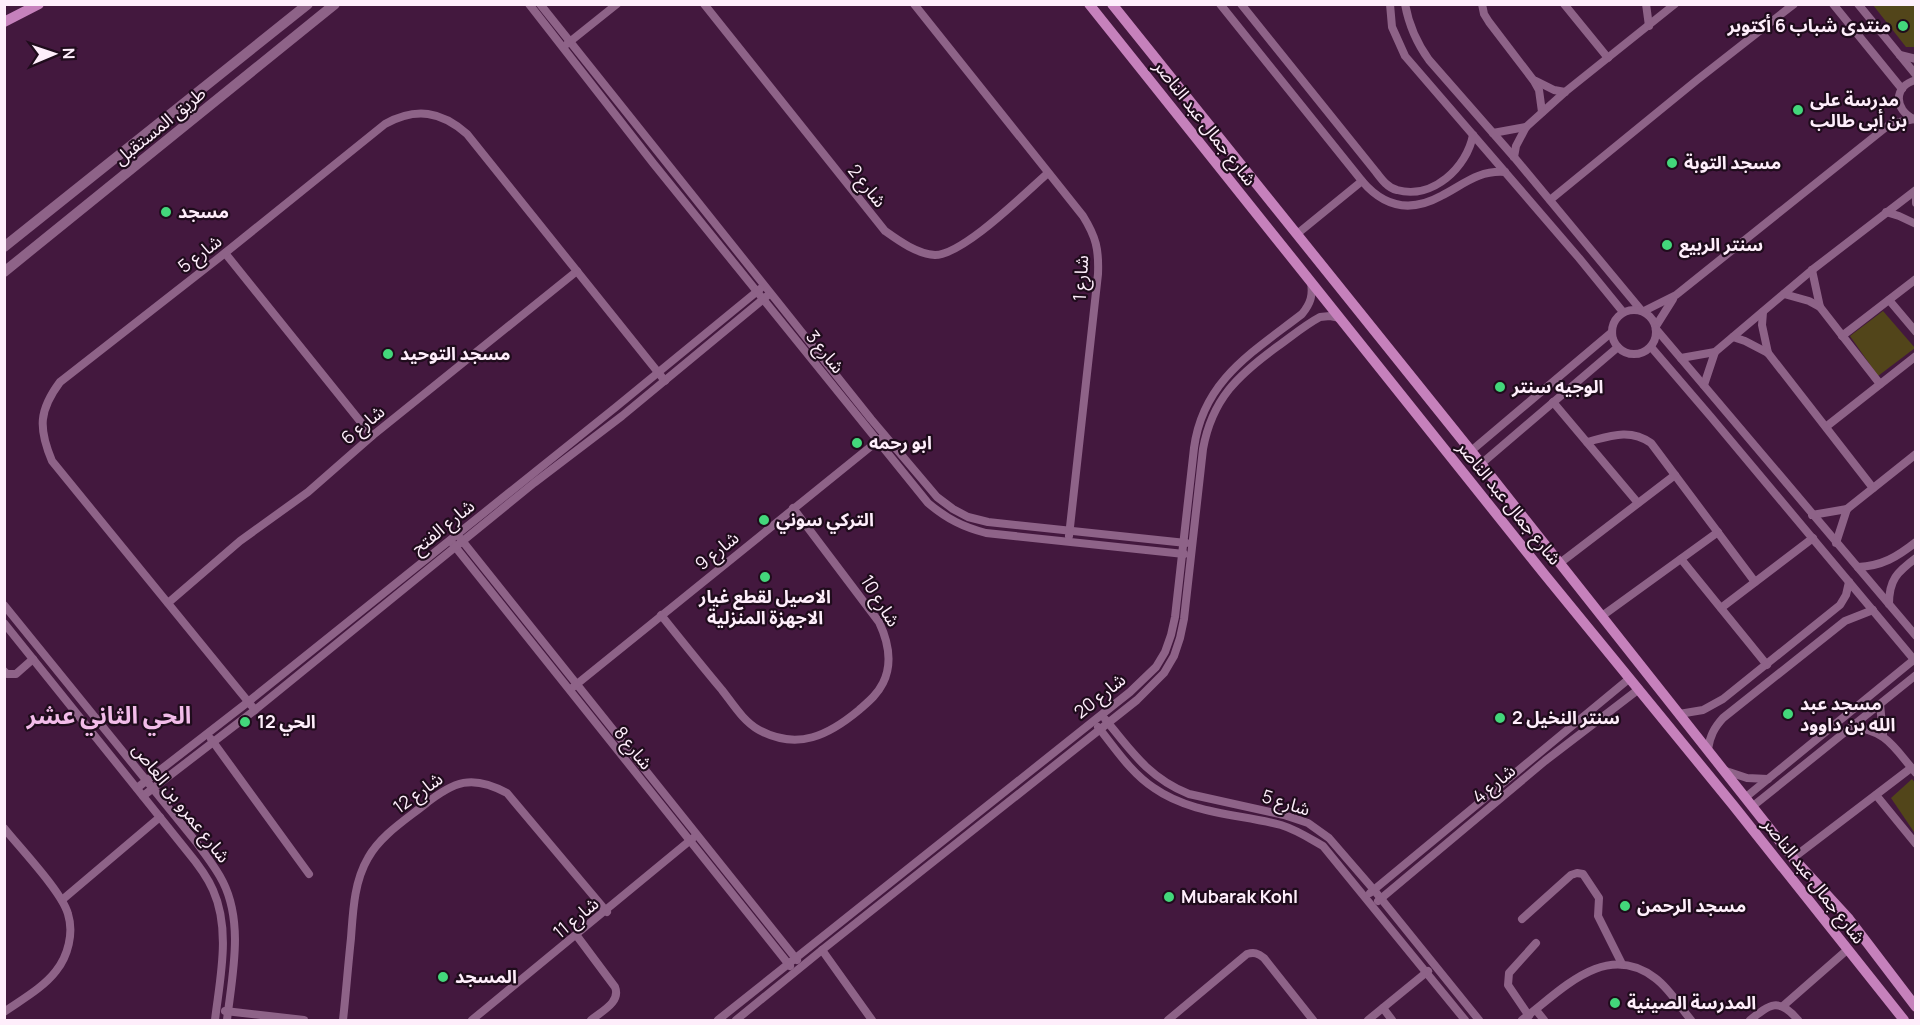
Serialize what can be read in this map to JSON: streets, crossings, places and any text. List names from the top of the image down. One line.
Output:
{"streets":{"main road":["شارع جمال عبد الناصر"],"street":["طريق المستقبل","شارع 2","شارع 5","شارع 1","شارع 3","شارع 6","شارع الفتح","شارع 9","شارع 10","شارع 20","شارع 8","شارع 4","شارع 12","شارع عمرو بن العاص","شارع 11"]},"crossings":[["شارع جمال عبد الناصر","شارع 20"],["شارع جمال عبد الناصر","شارع 4"],["شارع 2","شارع 1"],["شارع 5","شارع 6"],["شارع 5","شارع الفتح"],["شارع 5","شارع 20"],["شارع 5","شارع 4"],["شارع 1","شارع 3"],["شارع 3","شارع الفتح"],["شارع 3","شارع 9"],["شارع 3","شارع 20"],["شارع الفتح","شارع 8"],["شارع الفتح","شارع عمرو بن العاص"],["شارع 9","شارع 10"],["شارع 9","شارع 8"],["شارع 20","شارع 8"],["شارع 8","شارع 11"],["شارع 12","شارع 11"]],"districts":["الحي الثاني عشر"],"places":["منتدى شباب 6 أكتوبر","مدرسة على بن أبى طالب","مسجد التوبة","مسجد","سنتر الربيع","مسجد التوحيد","الوجيه سنتر","ابو رحمه","التركي سوني","الاصيل لقطع غيار الاجهزة المنزلية","مسجد عبد الله بن داوود","سنتر النخيل 2","الحي 12","Mubarak Kohl","مسجد الرحمن","المسجد","المدرسة الصينية"],"north":"right"}
